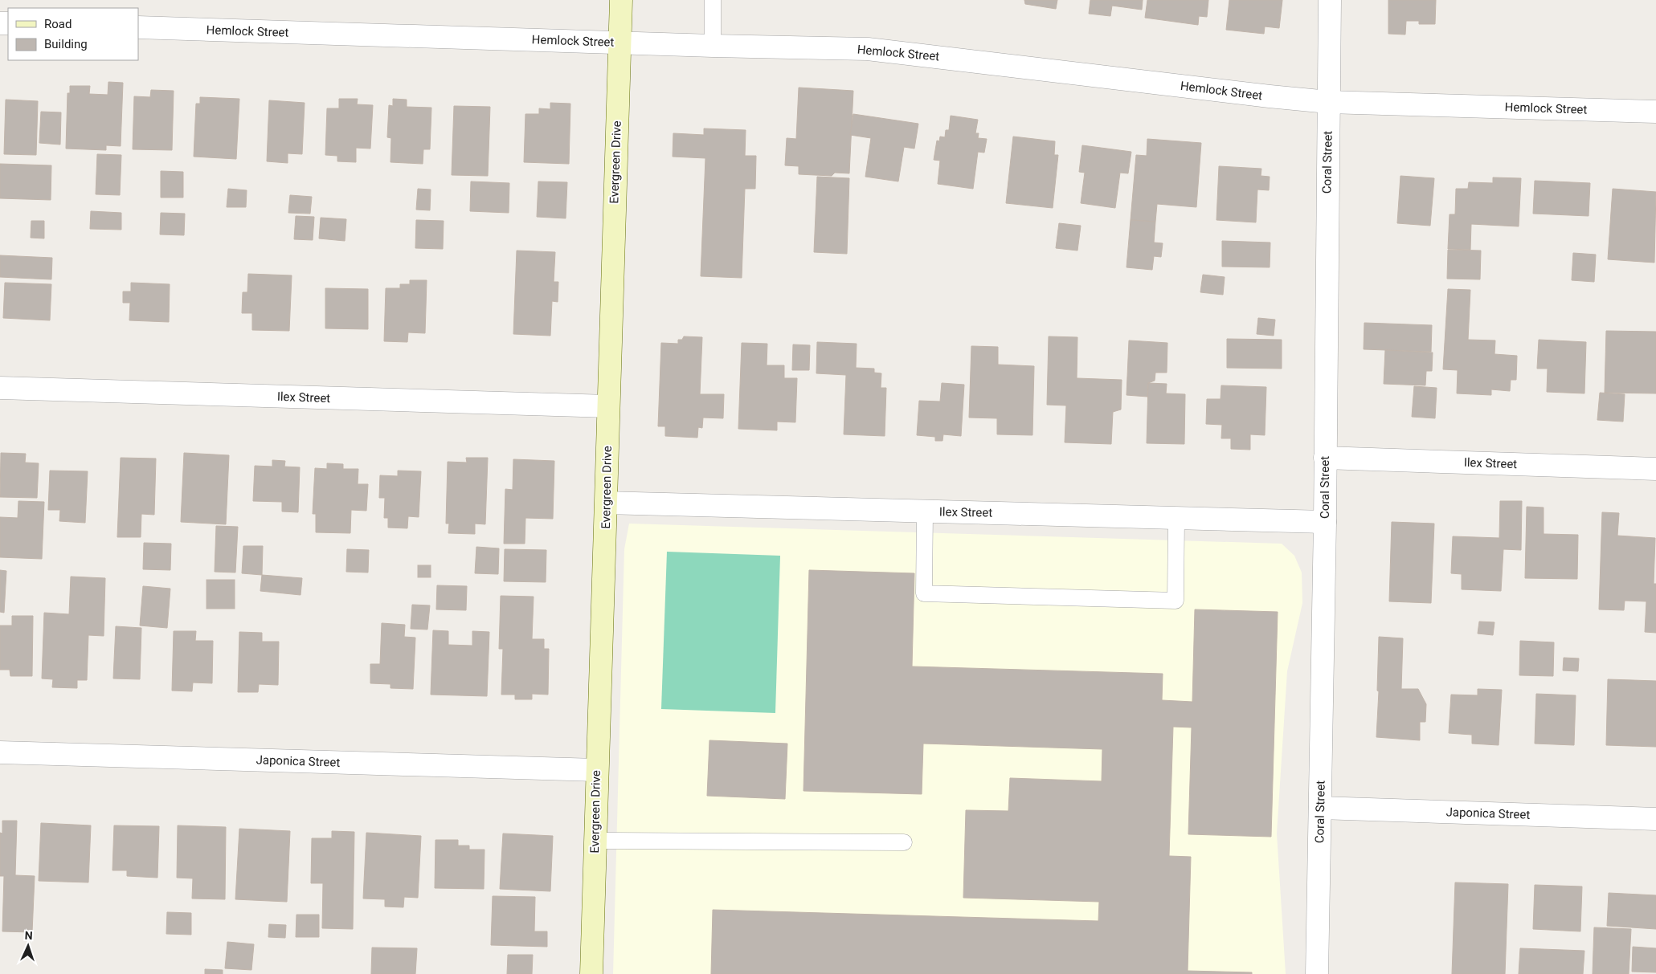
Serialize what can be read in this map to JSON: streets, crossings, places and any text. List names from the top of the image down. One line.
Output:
{"streets":{"street":["Hemlock Street","Evergreen Drive","Coral Street","Ilex Street","Japonica Street"]},"crossings":[["Hemlock Street","Evergreen Drive"],["Hemlock Street","Coral Street"],["Evergreen Drive","Ilex Street"],["Evergreen Drive","Japonica Street"],["Coral Street","Ilex Street"],["Coral Street","Japonica Street"]],"legend":["Road","Building"],"north":"top"}
